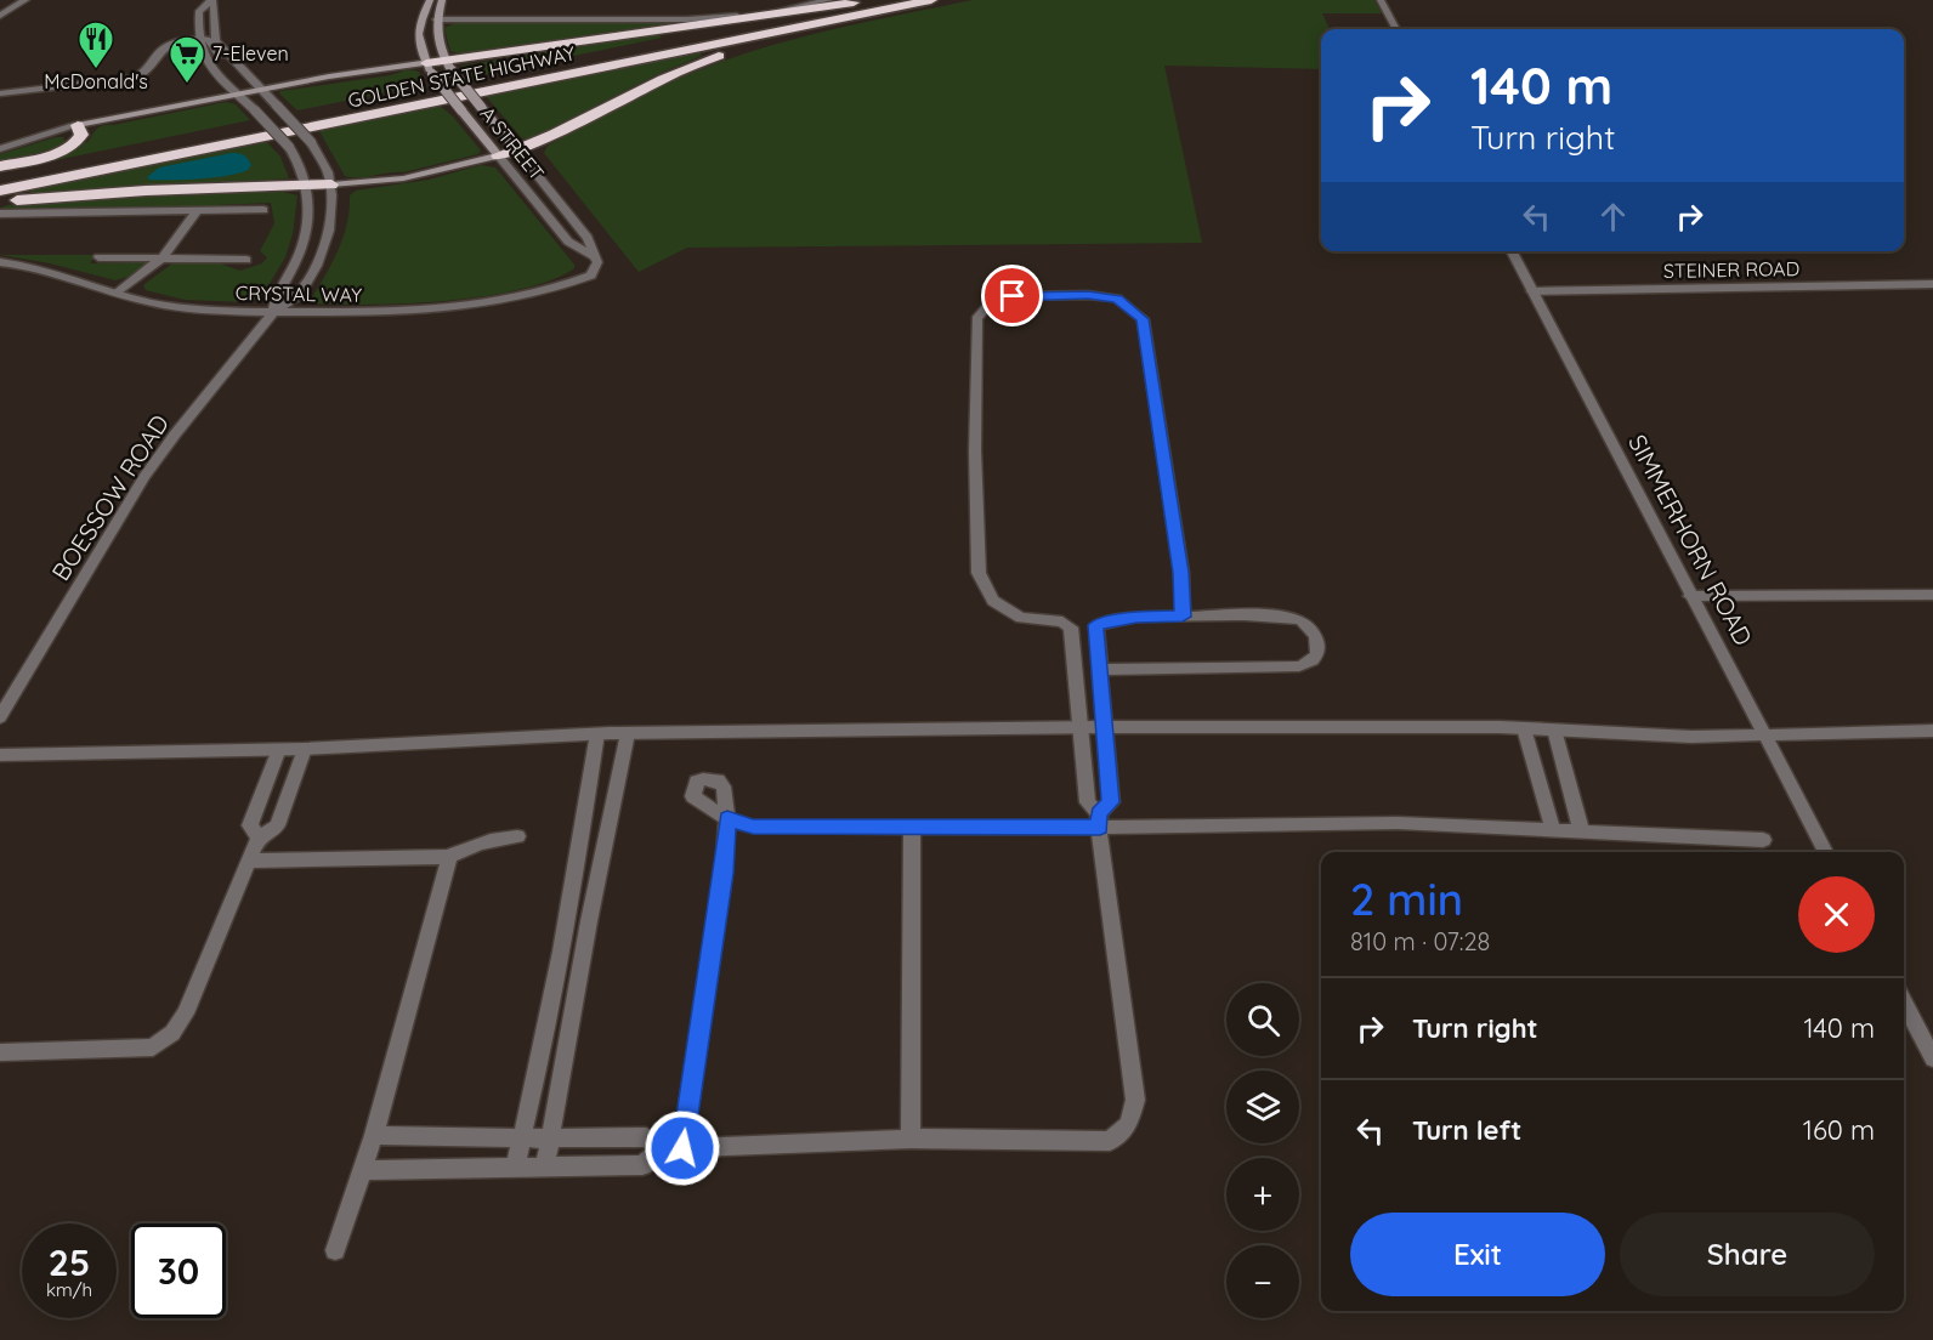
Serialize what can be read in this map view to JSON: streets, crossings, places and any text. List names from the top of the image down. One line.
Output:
{"streets":{"highway":["GOLDEN STATE HIGHWAY"],"main road":["A STREET"],"street":["STEINER ROAD","CRYSTAL WAY","BOESSOW ROAD","SIMMERHORN ROAD"]},"crossings":[["A STREET","CRYSTAL WAY"],["STEINER ROAD","SIMMERHORN ROAD"],["CRYSTAL WAY","BOESSOW ROAD"]],"places":{"restaurant":["McDonald's"],"supermarket":["7-Eleven"]},"page":{"turn":["140 m","Turn right"],"heading":["2 min","810 m · 07:28"],"list":[{"name":"Turn right","value":"140 m"},{"name":"Turn left","value":"160 m"}],"map_buttons":["+","−"],"buttons":["Exit","Share"],"speed":"25 km/h","limit":"30"}}
